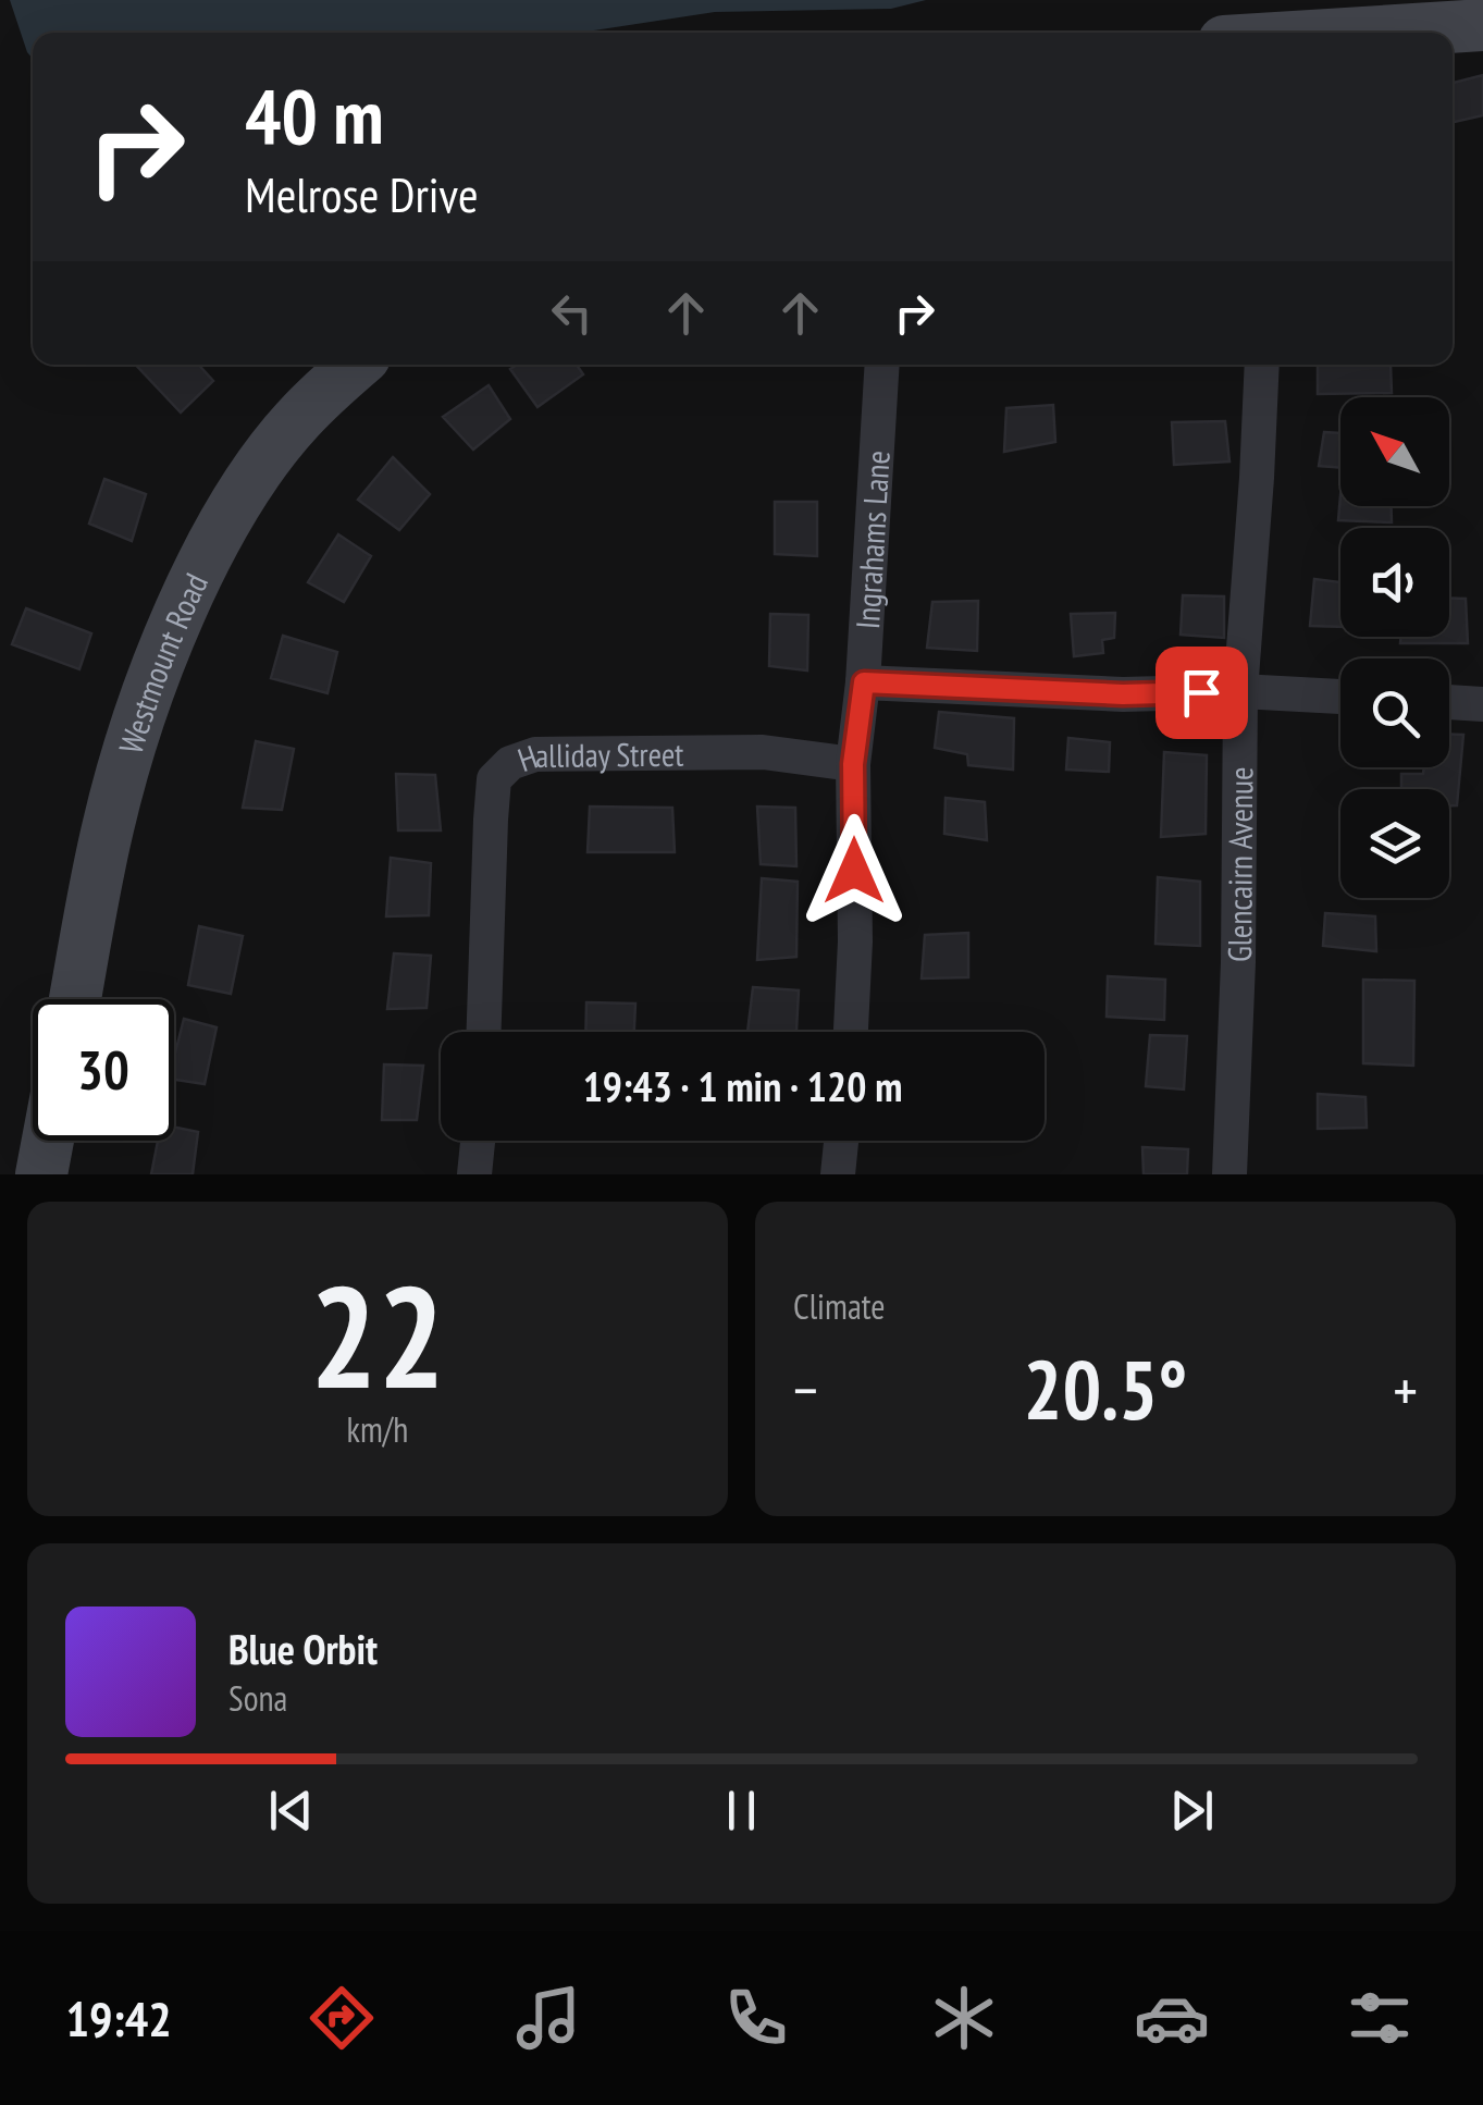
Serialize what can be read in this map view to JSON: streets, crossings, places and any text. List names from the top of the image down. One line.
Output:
{"streets":{"main road":["Westmount Road"],"street":["Ingrahams Lane","Halliday Street","Glencairn Avenue"]},"crossings":[["Ingrahams Lane","Halliday Street"]],"north":"top left","page":{"turn":["40 m","Melrose Drive"],"limit":"30","trip":"19:43 · 1 min · 120 m","tile":[["22","km/h"],"Climate"],"heat":["−","20.5°","+"],"song":["Blue Orbit","Sona"],"tabs":"19:42"}}
